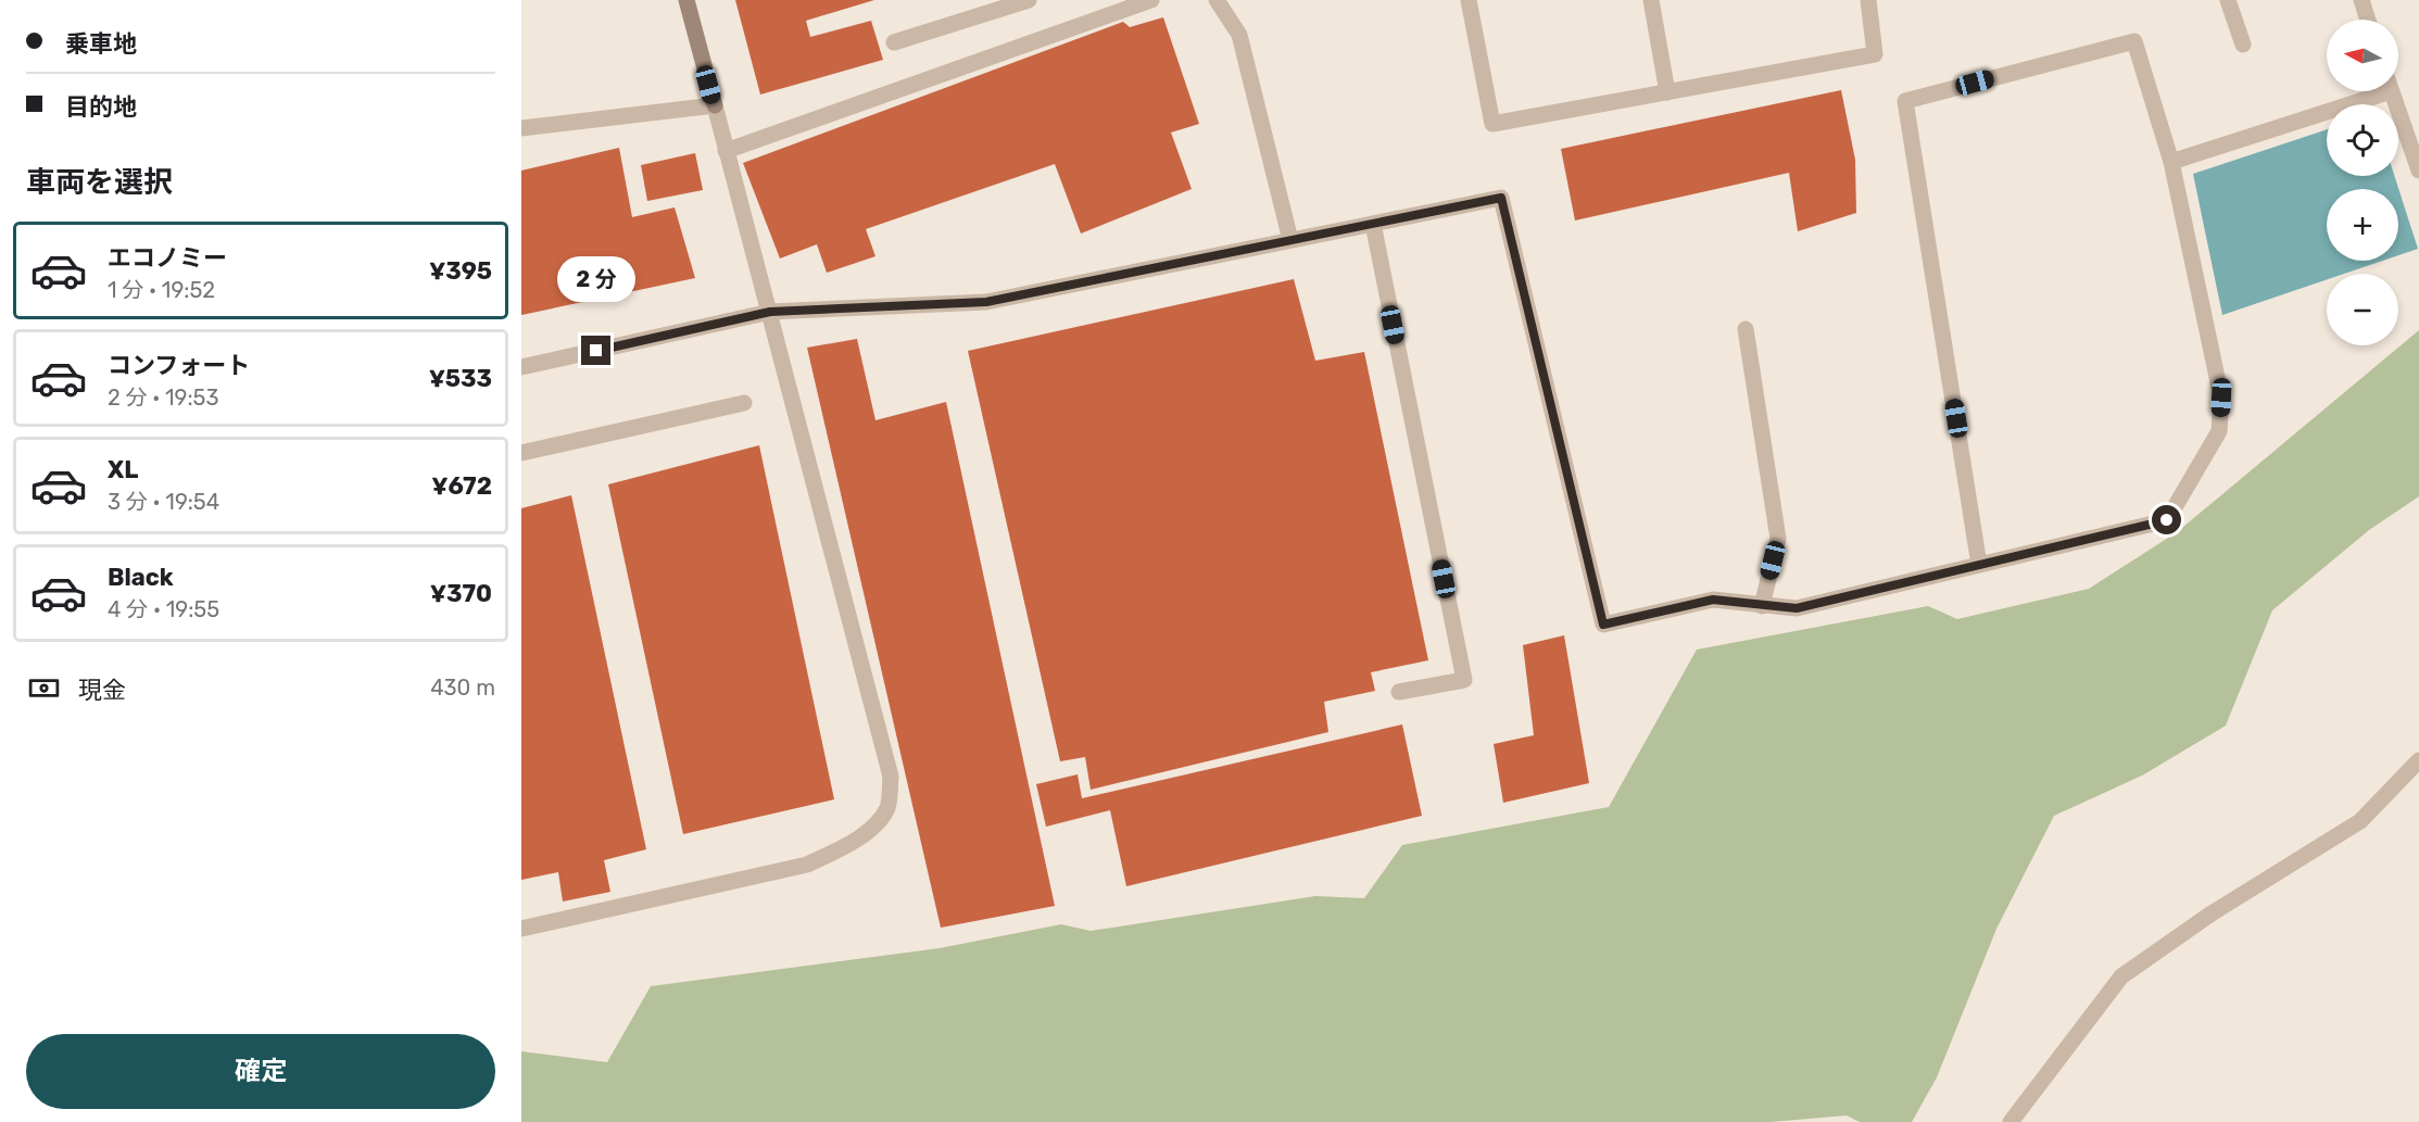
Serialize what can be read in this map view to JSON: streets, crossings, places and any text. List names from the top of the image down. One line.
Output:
{"north":"left","page":{"banner":["乗車地","目的地"],"map_buttons":["+","−"],"heading":"車両を選択","list":[{"name":"エコノミー","note":"1 分 · 19:52","value":"¥395"},{"name":"コンフォート","note":"2 分 · 19:53","value":"¥533"},{"name":"XL","note":"3 分 · 19:54","value":"¥672"},{"name":"Black","note":"4 分 · 19:55","value":"¥370"}],"bubble":"2 分","pay":["現金","430 m"],"buttons":"確定"}}
